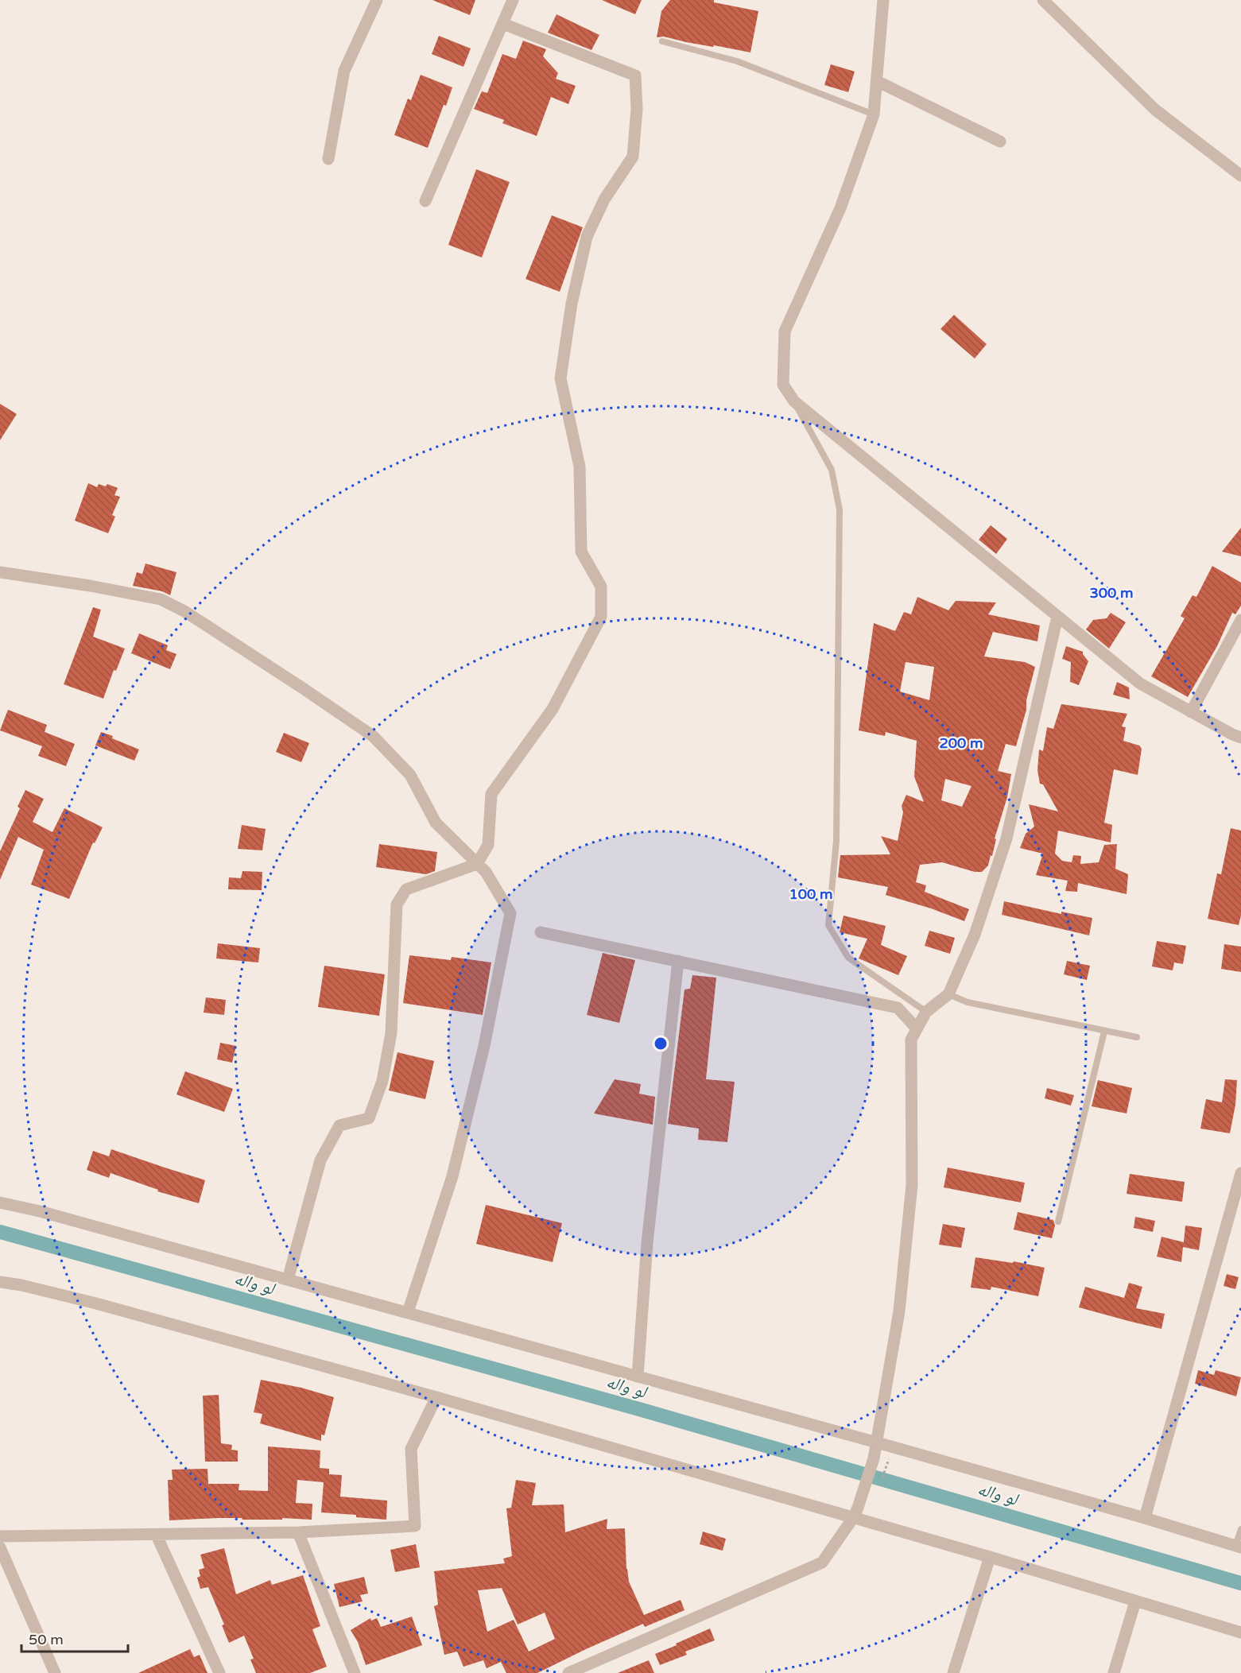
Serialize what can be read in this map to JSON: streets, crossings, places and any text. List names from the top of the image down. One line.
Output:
{"water":["لو واله"],"scale_bar":"50 m","rings":["300 m","200 m","100 m"]}
